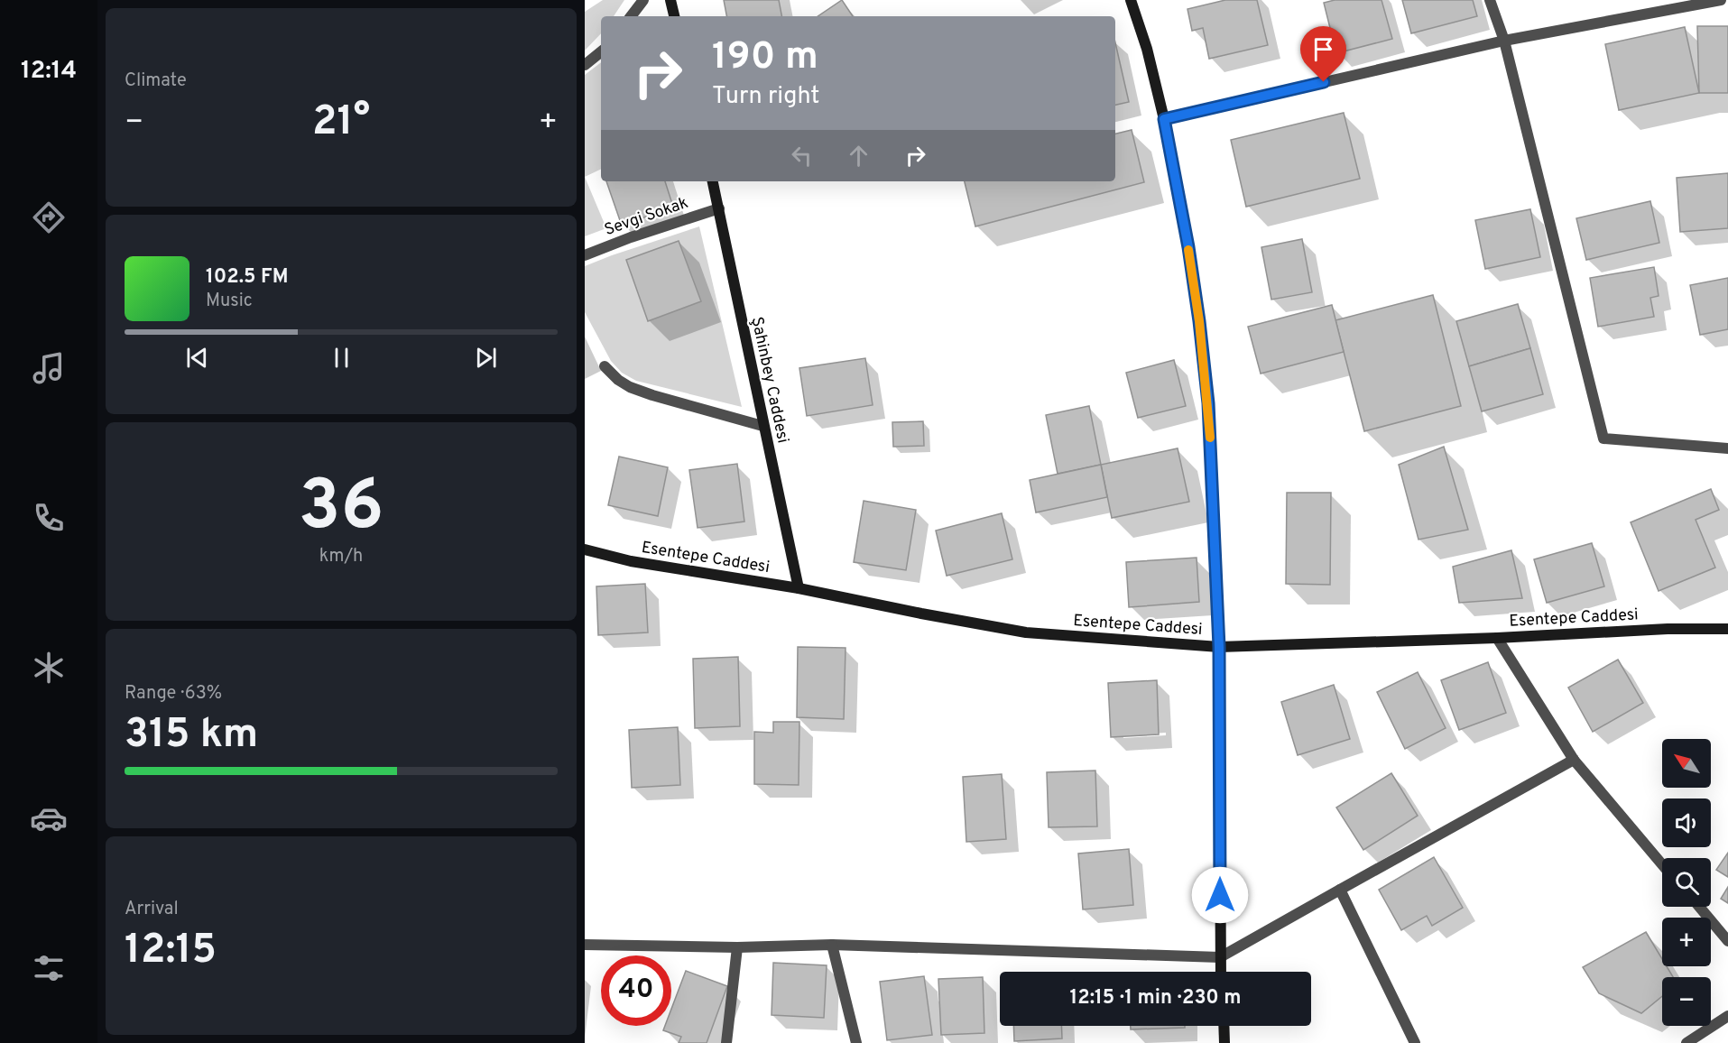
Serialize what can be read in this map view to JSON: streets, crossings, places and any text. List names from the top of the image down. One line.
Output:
{"streets":{"street":["Sevgi Sokak","Şahinbey Caddesi","Esentepe Caddesi"]},"crossings":[["Sevgi Sokak","Şahinbey Caddesi"],["Şahinbey Caddesi","Esentepe Caddesi"]],"north":"top left","page":{"tabs":"12:14","tile":["Climate",["36","km/h"],["Range · 63%","315 km"],["Arrival","12:15"]],"turn":["190 m","Turn right"],"heat":["−","21°","+"],"song":["102.5 FM","Music"],"map_buttons":["+","−"],"limit":"40","trip":"12:15 · 1 min · 230 m"}}
